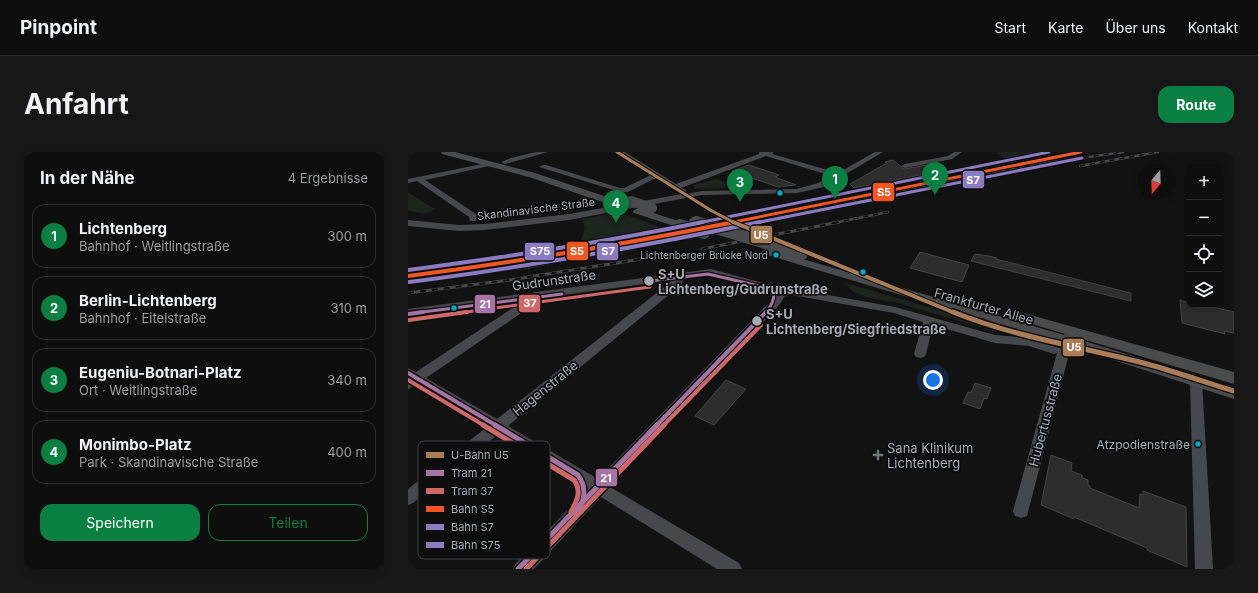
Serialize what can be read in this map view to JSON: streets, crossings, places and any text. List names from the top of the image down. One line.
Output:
{"streets":{"main road":["Frankfurter Allee"],"street":["Skandinavische Straße","Gudrunstraße","Hagenstraße","Hubertusstraße"]},"crossings":[["Gudrunstraße","Frankfurter Allee"],["Gudrunstraße","Hagenstraße"],["Frankfurter Allee","Hagenstraße"],["Frankfurter Allee","Hubertusstraße"]],"places":{"other":["Lichtenberger Brücke Nord","S+U Lichtenberg/Gudrunstraße","S+U Lichtenberg/Siegfriedstraße","Atzpodienstraße"],"health":["Sana Klinikum Lichtenberg"]},"lines":["metro line U5","rail line S5","rail line S75","rail line S7","tram line 21","tram line 37"],"legend":["U-Bahn U5","Tram 21","Tram 37","Bahn S5","Bahn S7","Bahn S75"],"north":"bottom","page":{"header":"Pinpoint","nav":["Start","Karte","Über uns","Kontakt"],"buttons":["Route",["Speichern","Teilen"]],"title":"Anfahrt","heading":["In der Nähe","4 Ergebnisse"],"pins":["2","1","3","4"],"map_buttons":["+","−"],"list":[{"mark":"1","name":"Lichtenberg","note":"Bahnhof · Weitlingstraße","value":"300 m"},{"mark":"2","name":"Berlin-Lichtenberg","note":"Bahnhof · Eitelstraße","value":"310 m"},{"mark":"3","name":"Eugeniu-Botnari-Platz","note":"Ort · Weitlingstraße","value":"340 m"},{"mark":"4","name":"Monimbo-Platz","note":"Park · Skandinavische Straße","value":"400 m"}]}}
